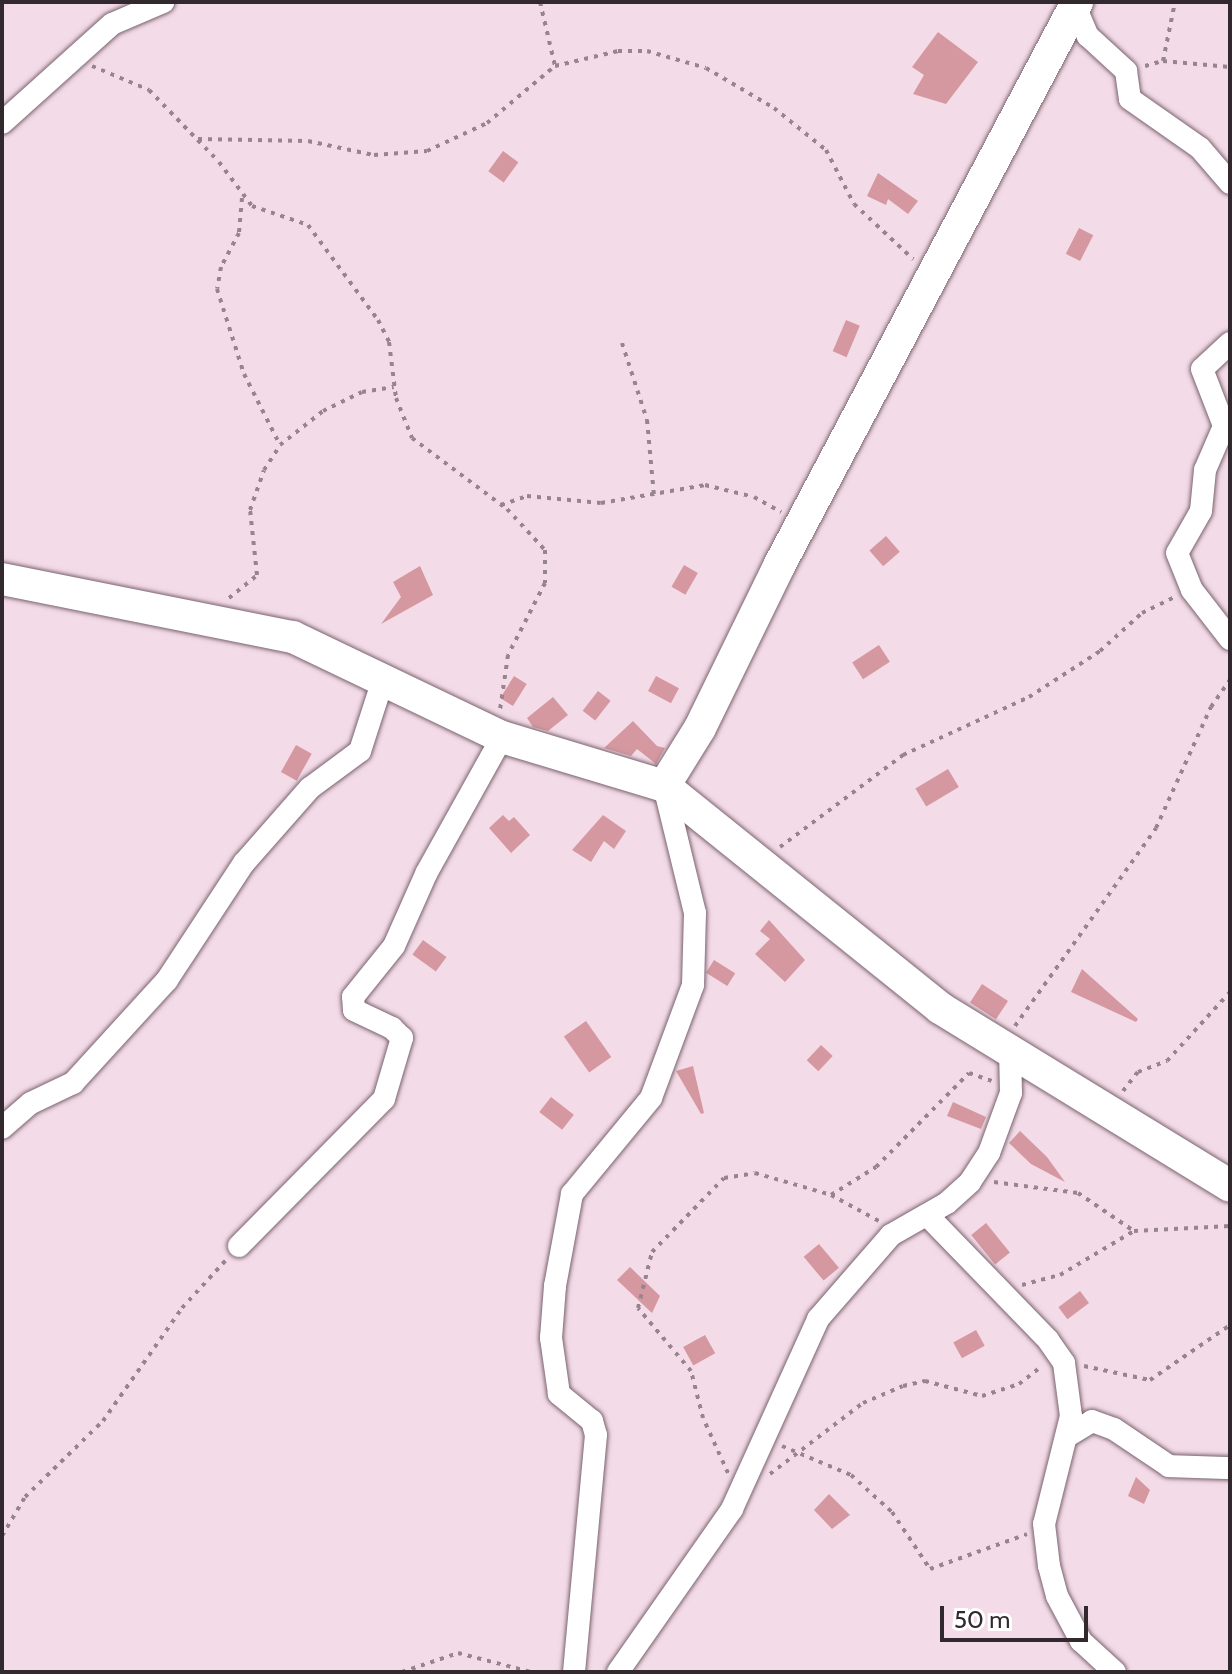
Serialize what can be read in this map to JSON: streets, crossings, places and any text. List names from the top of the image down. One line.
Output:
{"scale_bar":"50 m"}
